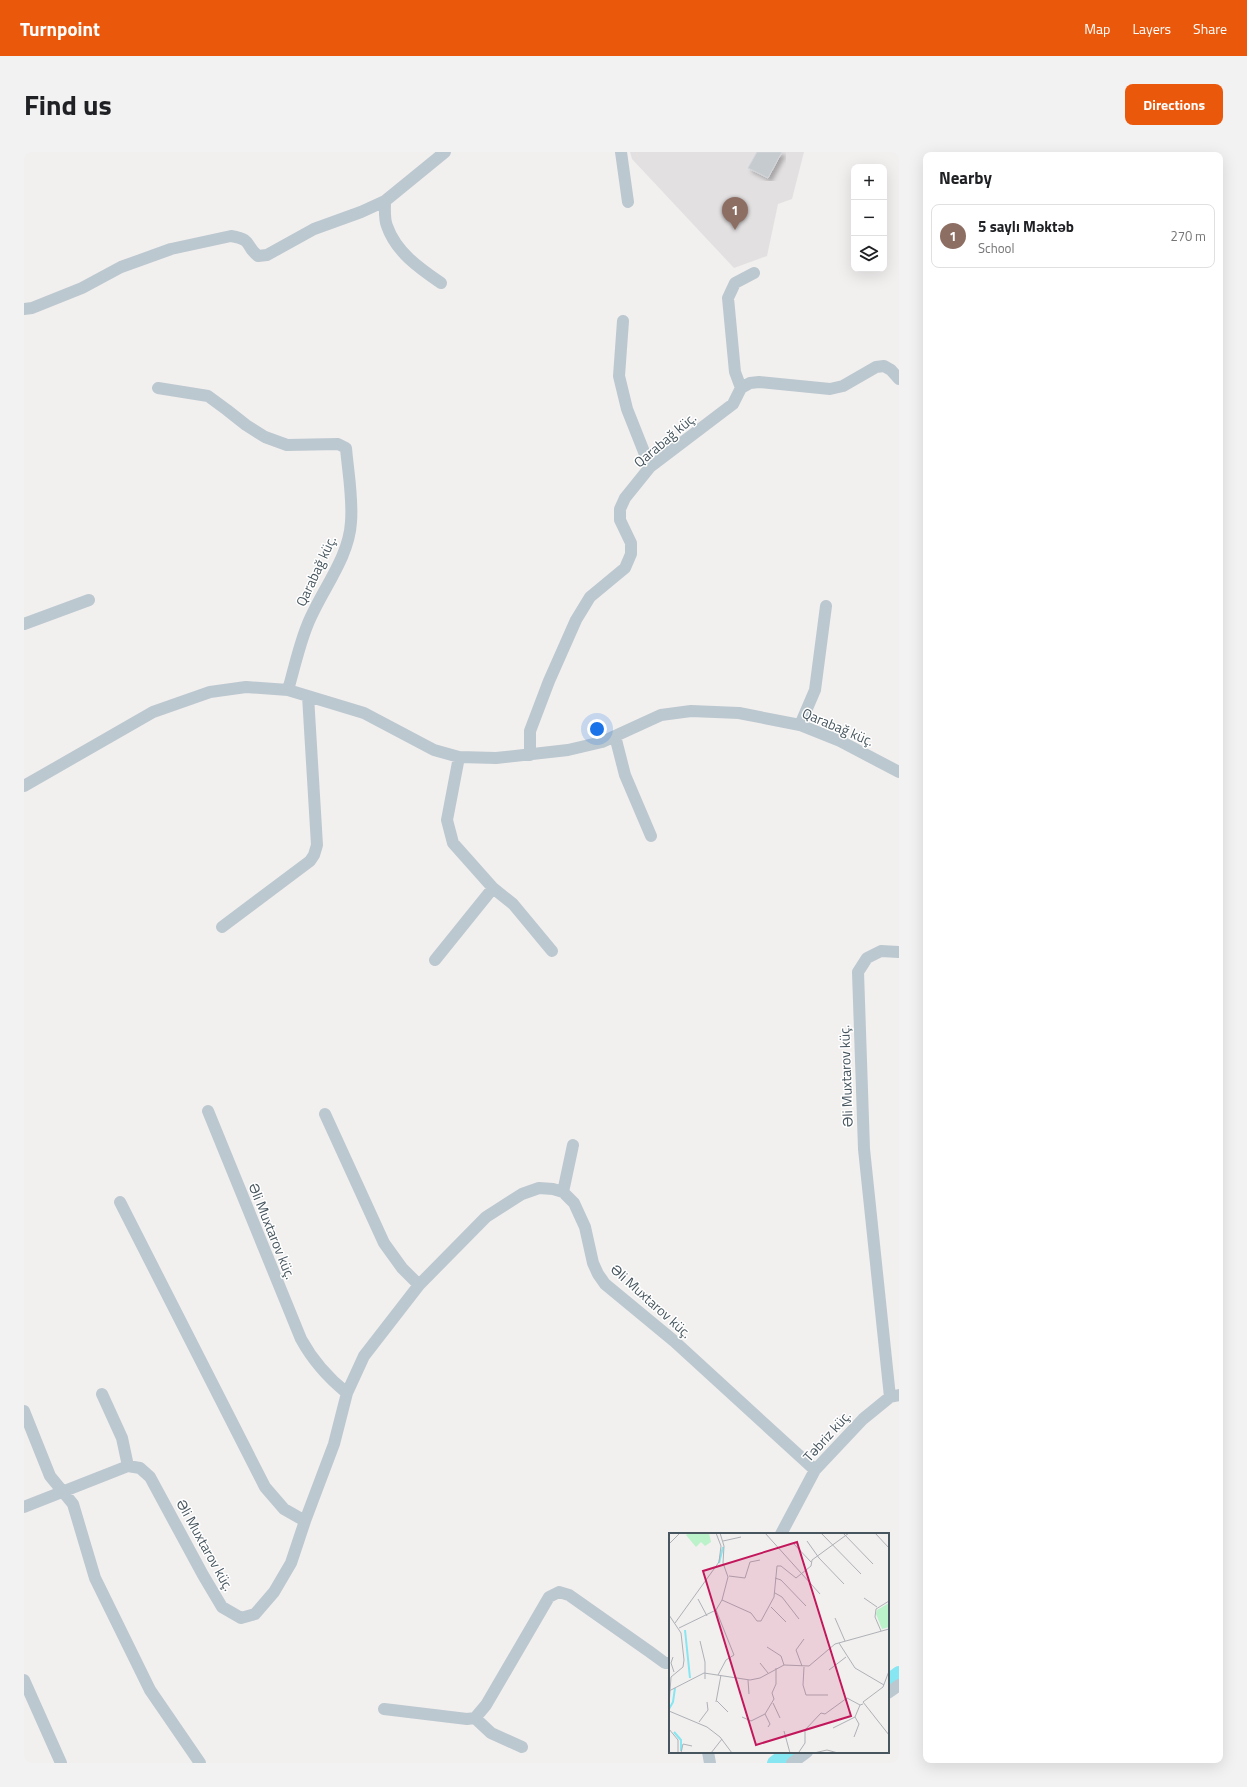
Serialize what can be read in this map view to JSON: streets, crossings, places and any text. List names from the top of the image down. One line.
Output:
{"streets":{"street":["Qarabağ küç.","Əli Muxtarov küç.","Təbriz küç."]},"crossings":[["Əli Muxtarov küç.","Təbriz küç."]],"page":{"header":"Turnpoint","nav":["Map","Layers","Share"],"title":"Find us","buttons":"Directions","heading":"Nearby","map_buttons":["+","−"],"pins":"1","list":[{"mark":"1","name":"5 saylı Məktəb","note":"School","value":"270 m"}]}}
